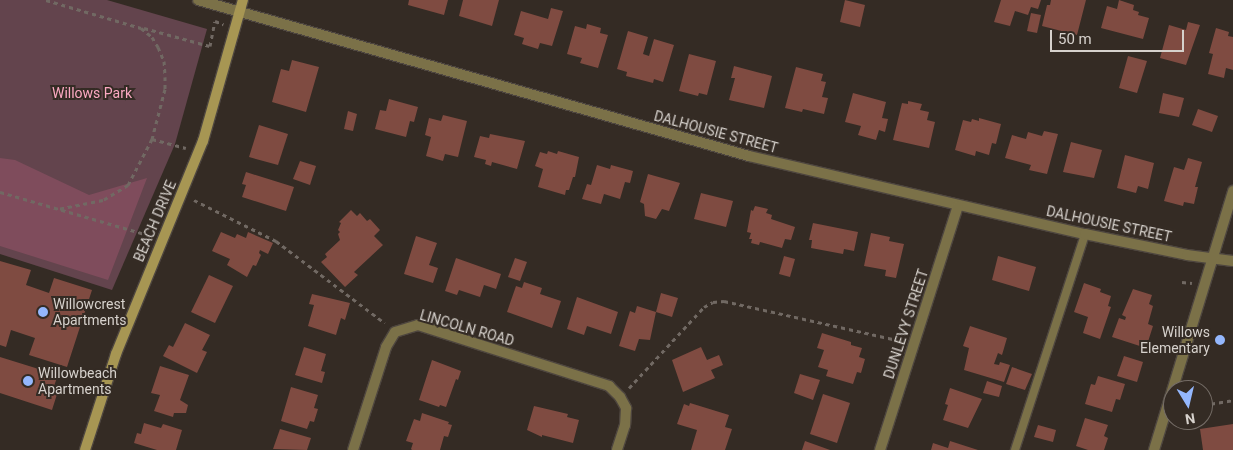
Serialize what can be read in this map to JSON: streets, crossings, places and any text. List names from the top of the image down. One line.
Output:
{"streets":{"main road":["BEACH DRIVE"],"street":["DALHOUSIE STREET","DUNLEVY STREET","LINCOLN ROAD"]},"crossings":[["DALHOUSIE STREET","BEACH DRIVE"],["DALHOUSIE STREET","DUNLEVY STREET"]],"parks":["Willows Park"],"places":["Willowcrest Apartments","Willows Elementary","Willowbeach Apartments"],"scale_bar":"50 m","north":"bottom"}
